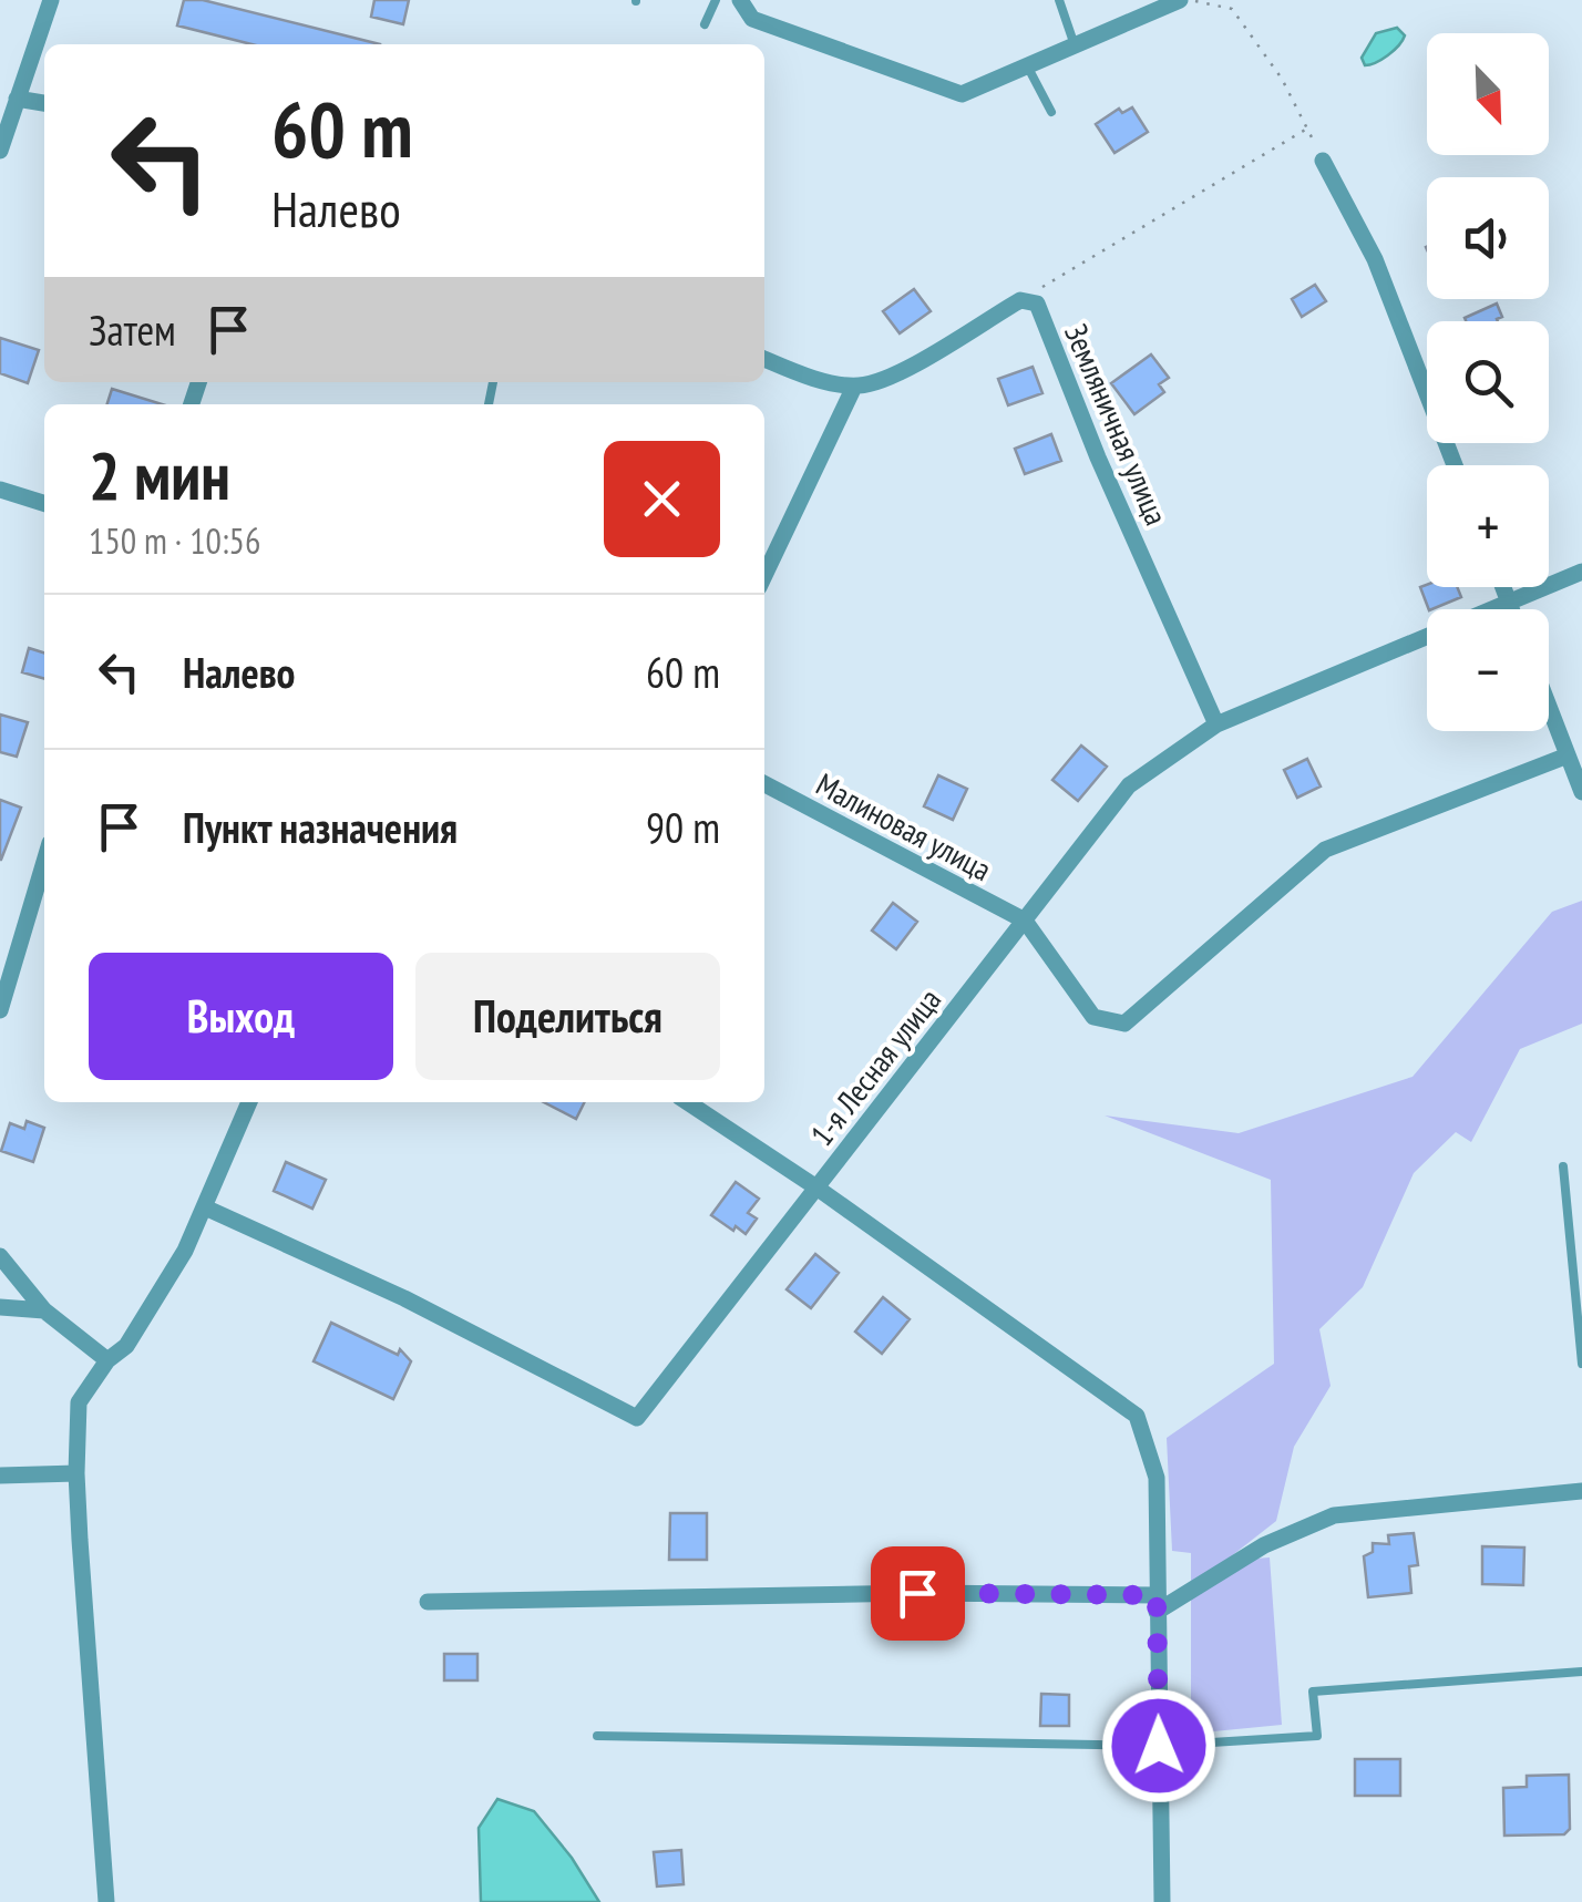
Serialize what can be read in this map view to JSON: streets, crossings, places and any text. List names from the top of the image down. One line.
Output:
{"streets":{"street":["Земляничная улица","Малиновая улица","1-я Лесная улица"]},"crossings":[["Земляничная улица","1-я Лесная улица"],["Малиновая улица","1-я Лесная улица"]],"north":"bottom right","page":{"map_buttons":["+","−"],"turn":["60 m","Налево"],"then":"Затем","heading":["2 мин","150 m · 10:56"],"list":[{"name":"Налево","value":"60 m"},{"name":"Пункт назначения","value":"90 m"}],"buttons":["Выход","Поделиться"]}}
